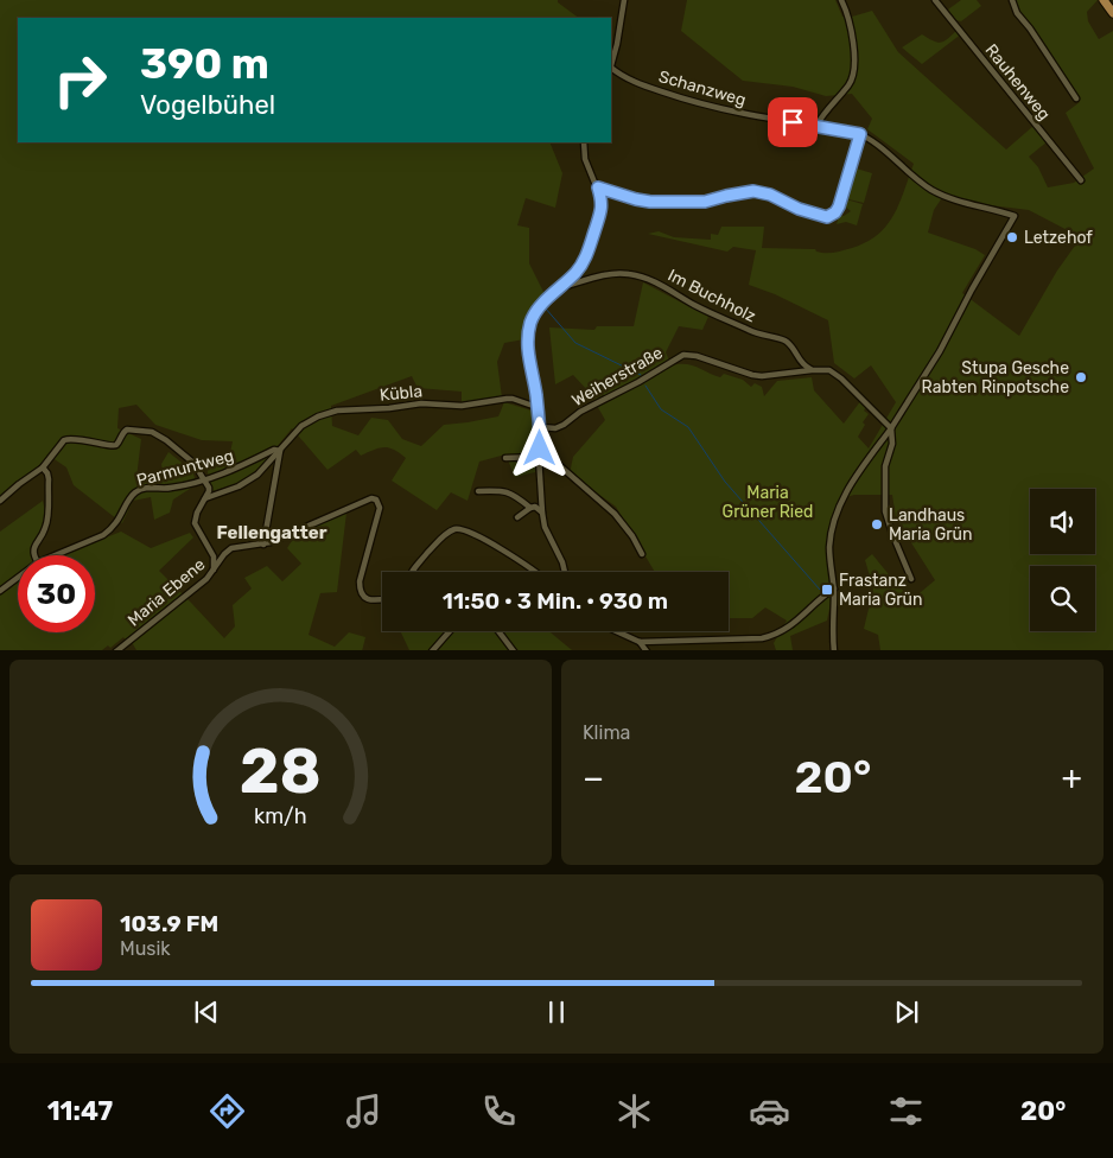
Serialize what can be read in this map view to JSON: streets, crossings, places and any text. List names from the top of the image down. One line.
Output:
{"streets":{"street":["Rauhenweg","Schanzweg","Im Buchholz","Weiherstraße","Kübla","Parmuntweg","Maria Ebene"]},"crossings":[["Im Buchholz","Weiherstraße"],["Kübla","Parmuntweg"]],"districts":["Fellengatter"],"parks":["Maria Grüner Ried"],"places":{"other":["Letzehof","Stupa Gesche Rabten Rinpotsche","Landhaus Maria Grün"],"transit":["Frastanz Maria Grün"]},"page":{"turn":["390 m","Vogelbühel"],"limit":"30","trip":"11:50 · 3 Min. · 930 m","tile":"Klima","heat":["−","20°","+"],"song":["103.9 FM","Musik"],"tabs":["11:47","20°"],"gauge":["28","km/h"]}}
